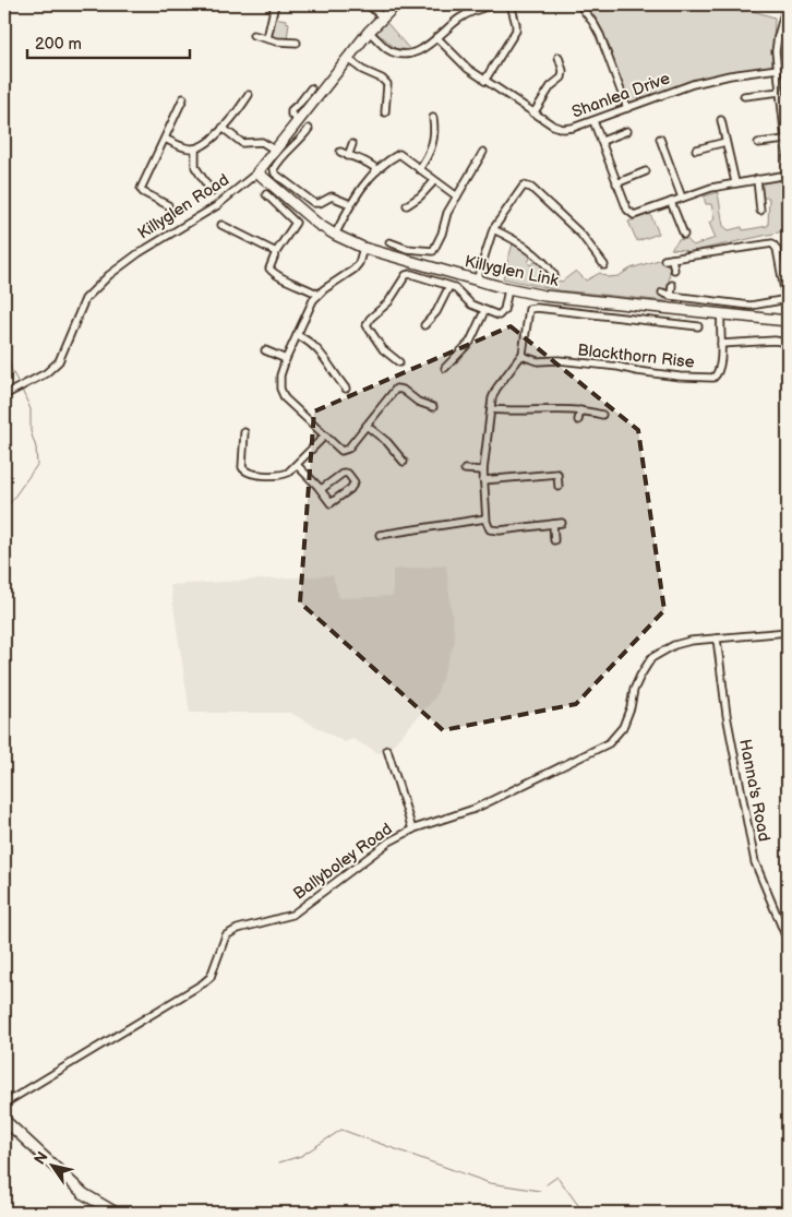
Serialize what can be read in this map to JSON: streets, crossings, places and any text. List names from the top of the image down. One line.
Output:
{"streets":{"street":["Shanlea Drive","Killyglen Road","Killyglen Link","Blackthorn Rise","Hanna's Road","Ballyboley Road"]},"crossings":[["Killyglen Road","Killyglen Link"],["Killyglen Link","Blackthorn Rise"],["Hanna's Road","Ballyboley Road"]],"scale_bar":"200 m","north":"top left"}
